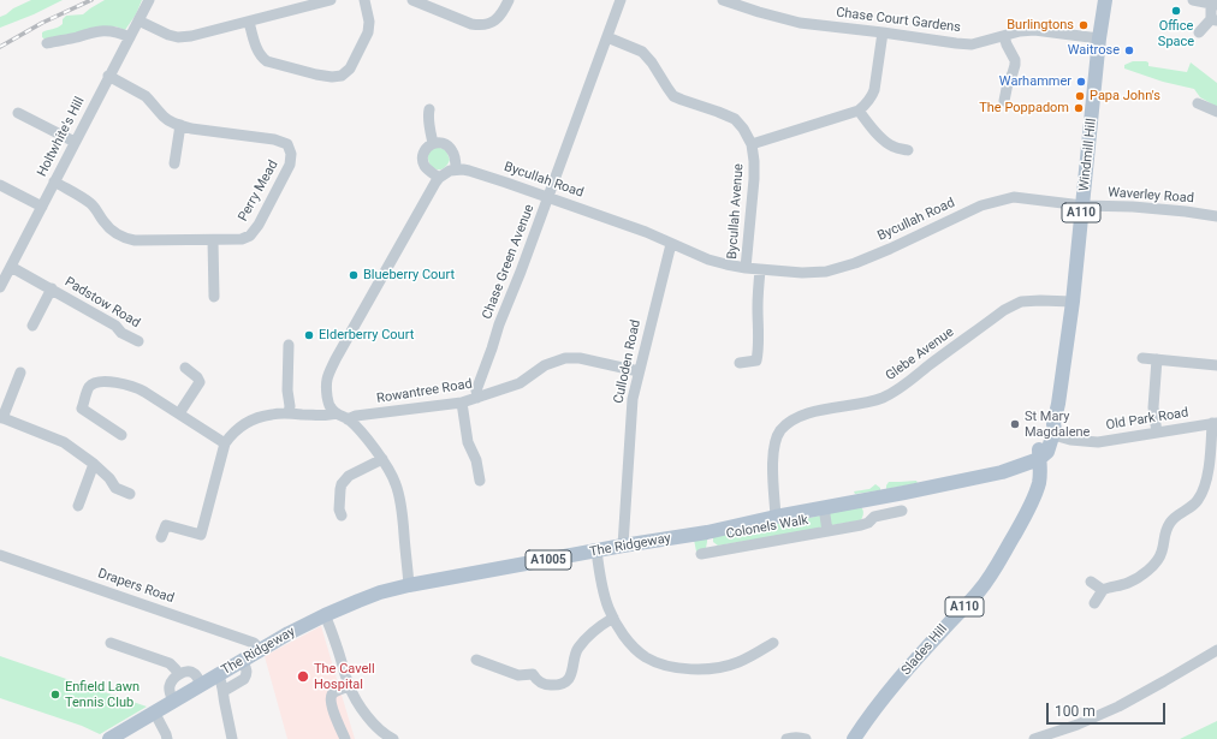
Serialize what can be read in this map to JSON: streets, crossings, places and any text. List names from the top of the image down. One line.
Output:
{"streets":{"main road":["Windmill Hill","A110","The Ridgeway","A1005","Slades Hill"],"street":["Chase Court Gardens","Holtwhite's Hill","Bycullah Road","Perry Mead","Waverley Road","Bycullah Avenue","Chase Green Avenue","Padstow Road","Glebe Avenue","Culloden Road","Rowantree Road","Old Park Road","Colonels Walk","Drapers Road"]},"crossings":[["Chase Court Gardens","Windmill Hill"],["Holtwhite's Hill","Perry Mead"],["Holtwhite's Hill","Padstow Road"],["Windmill Hill","Bycullah Road"],["Windmill Hill","Waverley Road"],["Windmill Hill","Glebe Avenue"],["Windmill Hill","Old Park Road"],["Windmill Hill","The Ridgeway"],["Windmill Hill","Slades Hill"],["Bycullah Road","Waverley Road"],["Bycullah Road","Bycullah Avenue"],["Bycullah Road","Chase Green Avenue"],["Bycullah Road","Culloden Road"],["Bycullah Avenue","Chase Green Avenue"],["Chase Green Avenue","Rowantree Road"],["Glebe Avenue","The Ridgeway"],["Culloden Road","Rowantree Road"],["Culloden Road","The Ridgeway"],["Colonels Walk","The Ridgeway"],["The Ridgeway","Drapers Road"],["The Ridgeway","Slades Hill"]],"places":["Office Space","Burlingtons","Waitrose","Warhammer","Papa John's","The Poppadom","Blueberry Court","Elderberry Court","St Mary Magdalene","The Cavell Hospital","Enfield Lawn Tennis Club"],"scale_bar":"100 m"}
